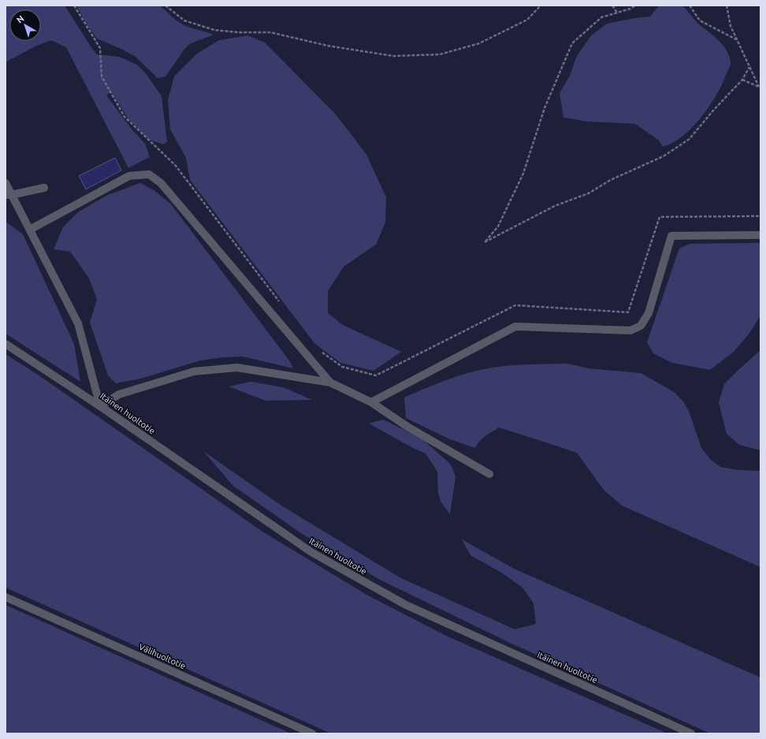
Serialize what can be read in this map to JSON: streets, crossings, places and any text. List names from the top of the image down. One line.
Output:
{"streets":{"lane":["Itäinen huoltotie","Välihuoltotie"]},"north":"top left"}
